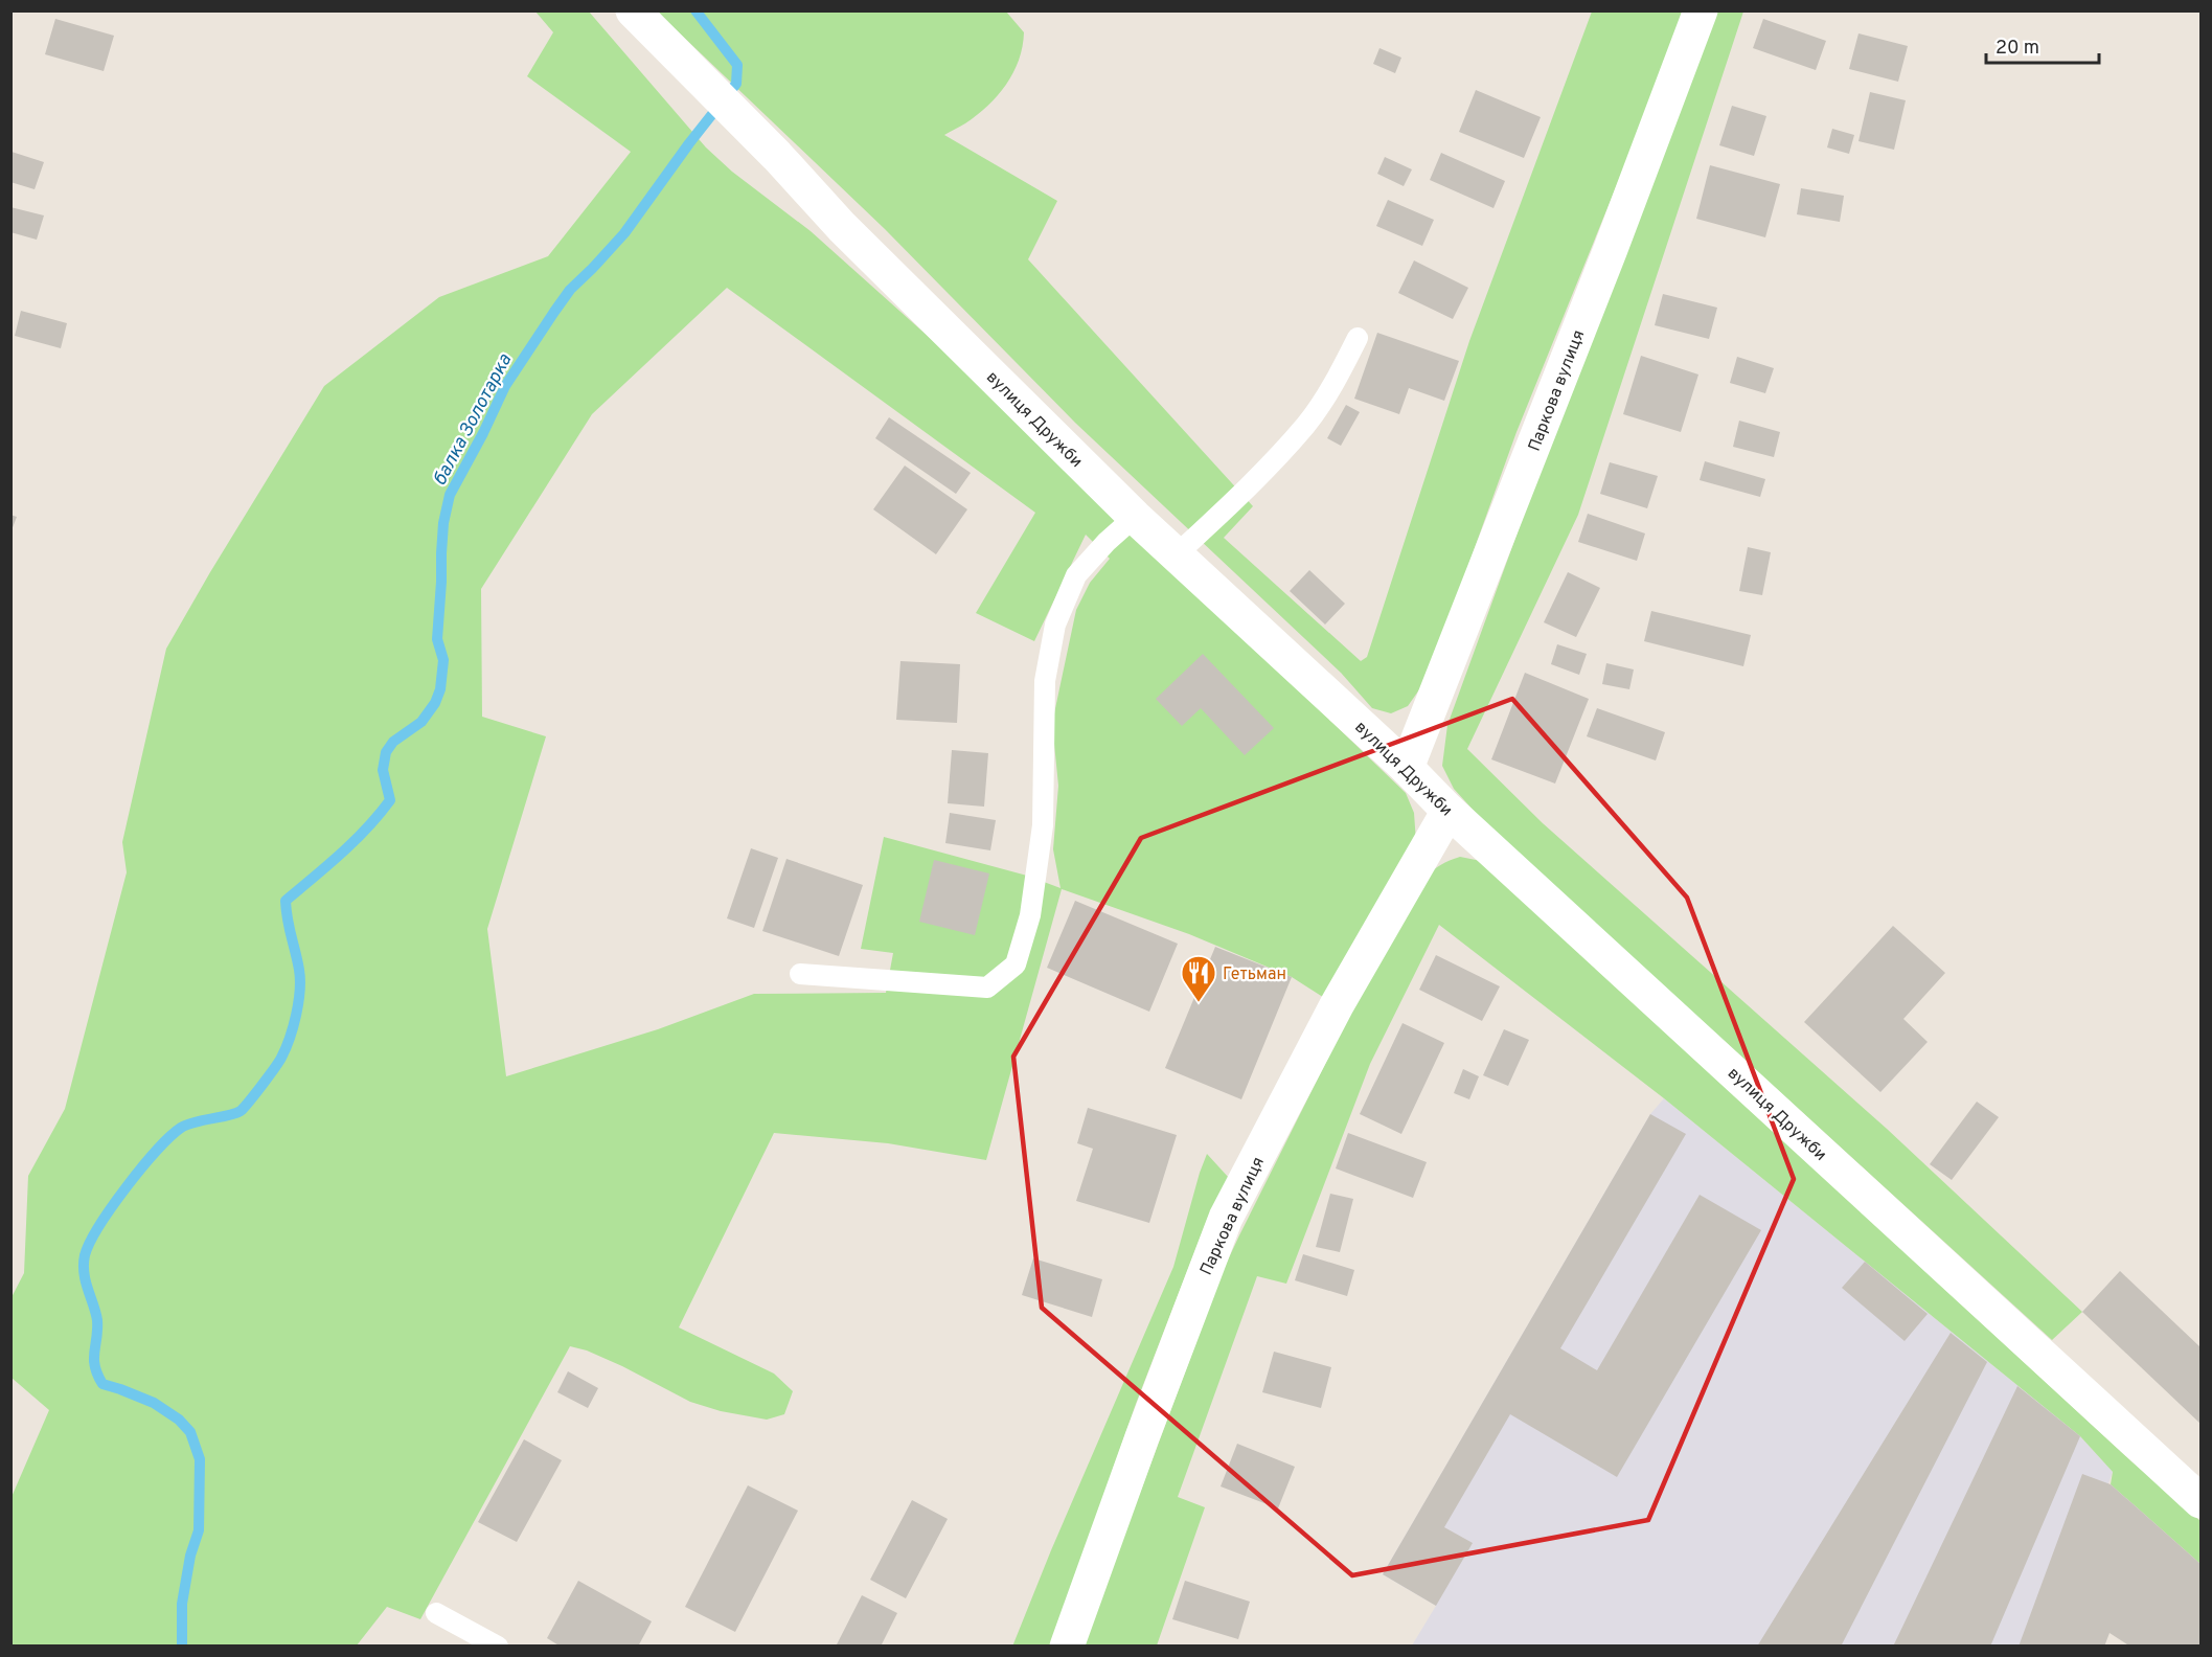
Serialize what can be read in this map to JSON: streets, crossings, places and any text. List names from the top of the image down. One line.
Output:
{"streets":{"street":["Паркова вулиця","вулиця Дружби"]},"crossings":[["Паркова вулиця","вулиця Дружби"]],"water":["балка Золотарка"],"places":{"restaurant":["Гетьман"]},"scale_bar":"20 m"}
